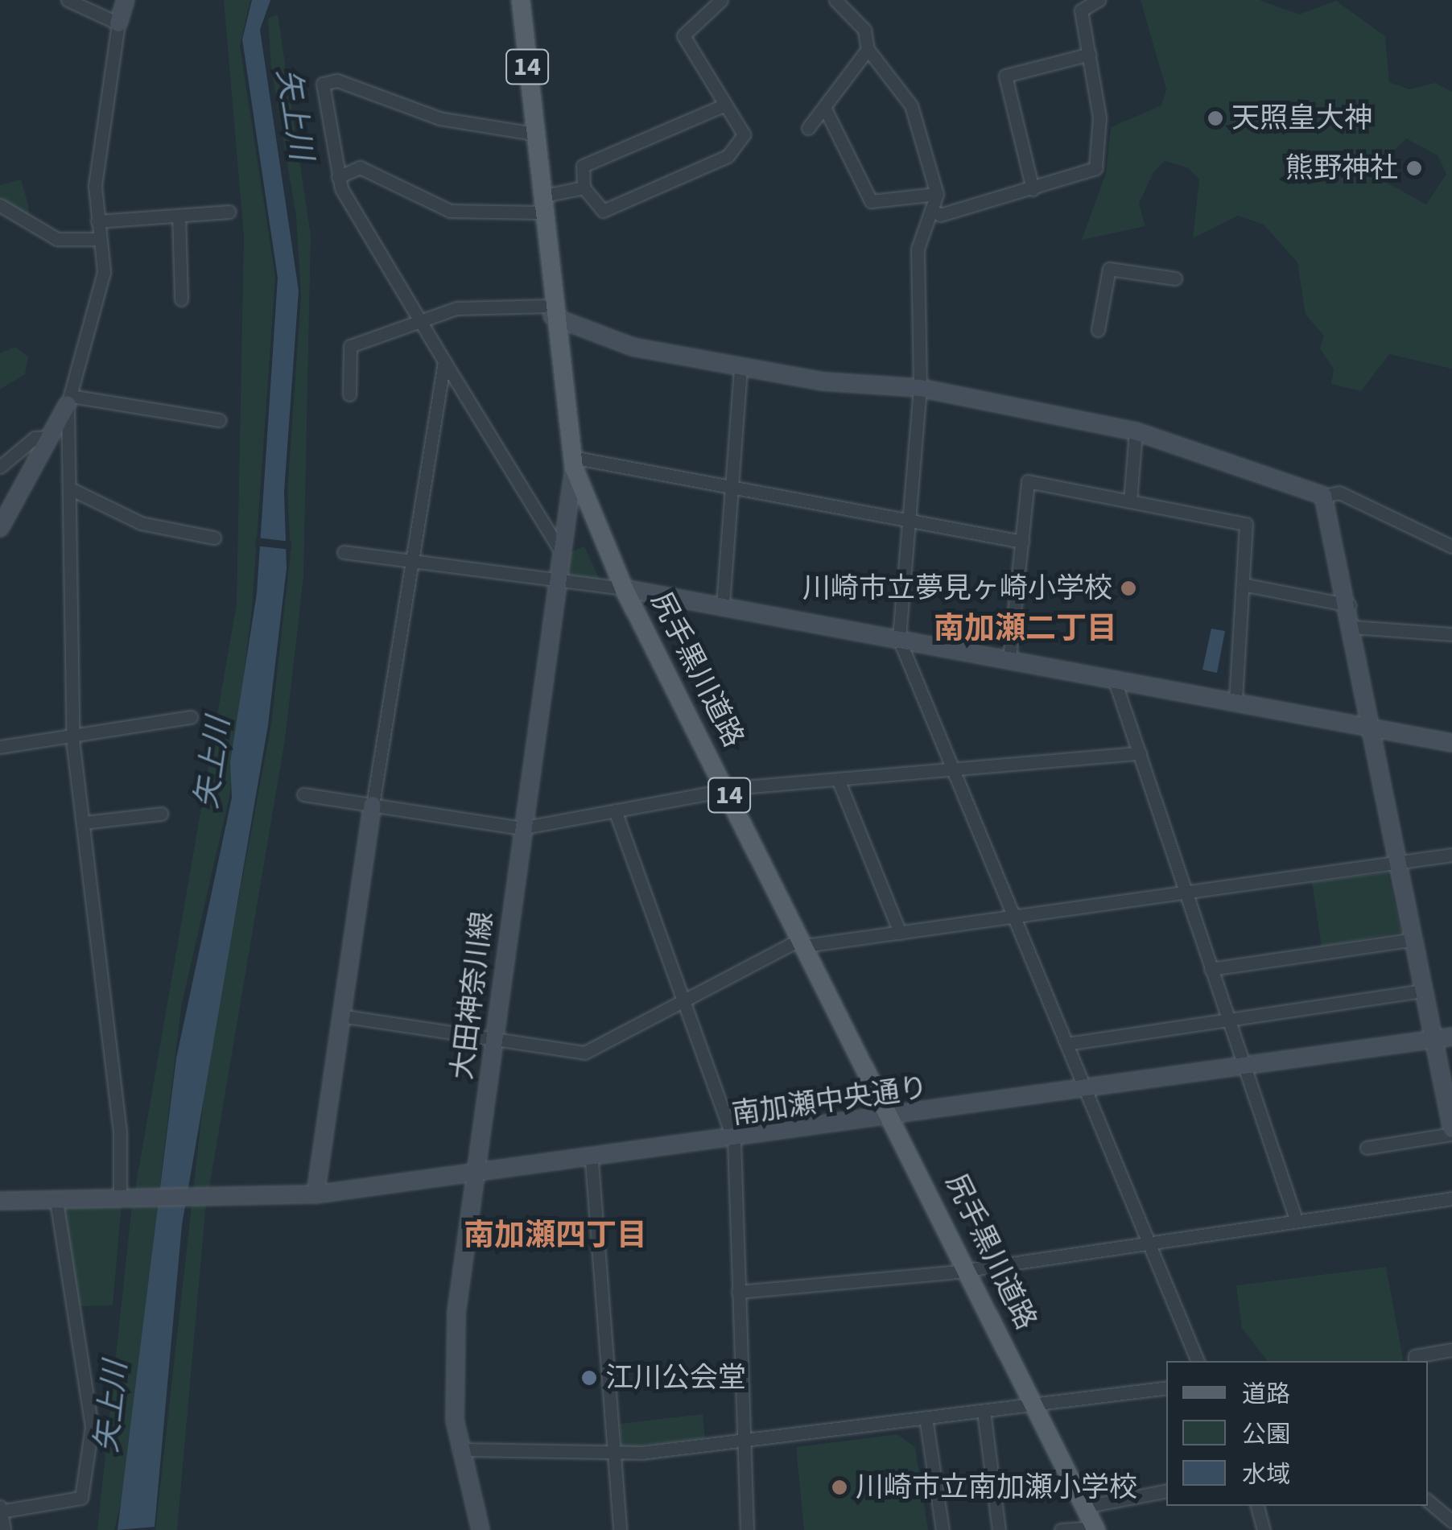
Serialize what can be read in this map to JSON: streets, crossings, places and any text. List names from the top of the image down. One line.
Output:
{"streets":{"main road":["14","尻手黒川道路"],"street":["大田神奈川線","南加瀬中央通り"]},"crossings":[["尻手黒川道路","大田神奈川線"],["尻手黒川道路","南加瀬中央通り"],["大田神奈川線","南加瀬中央通り"]],"districts":["南加瀬二丁目","南加瀬四丁目"],"water":["矢上川"],"places":["天照皇大神","熊野神社","川崎市立夢見ヶ崎小学校","江川公会堂","川崎市立南加瀬小学校"],"legend":["道路","公園","水域"]}
